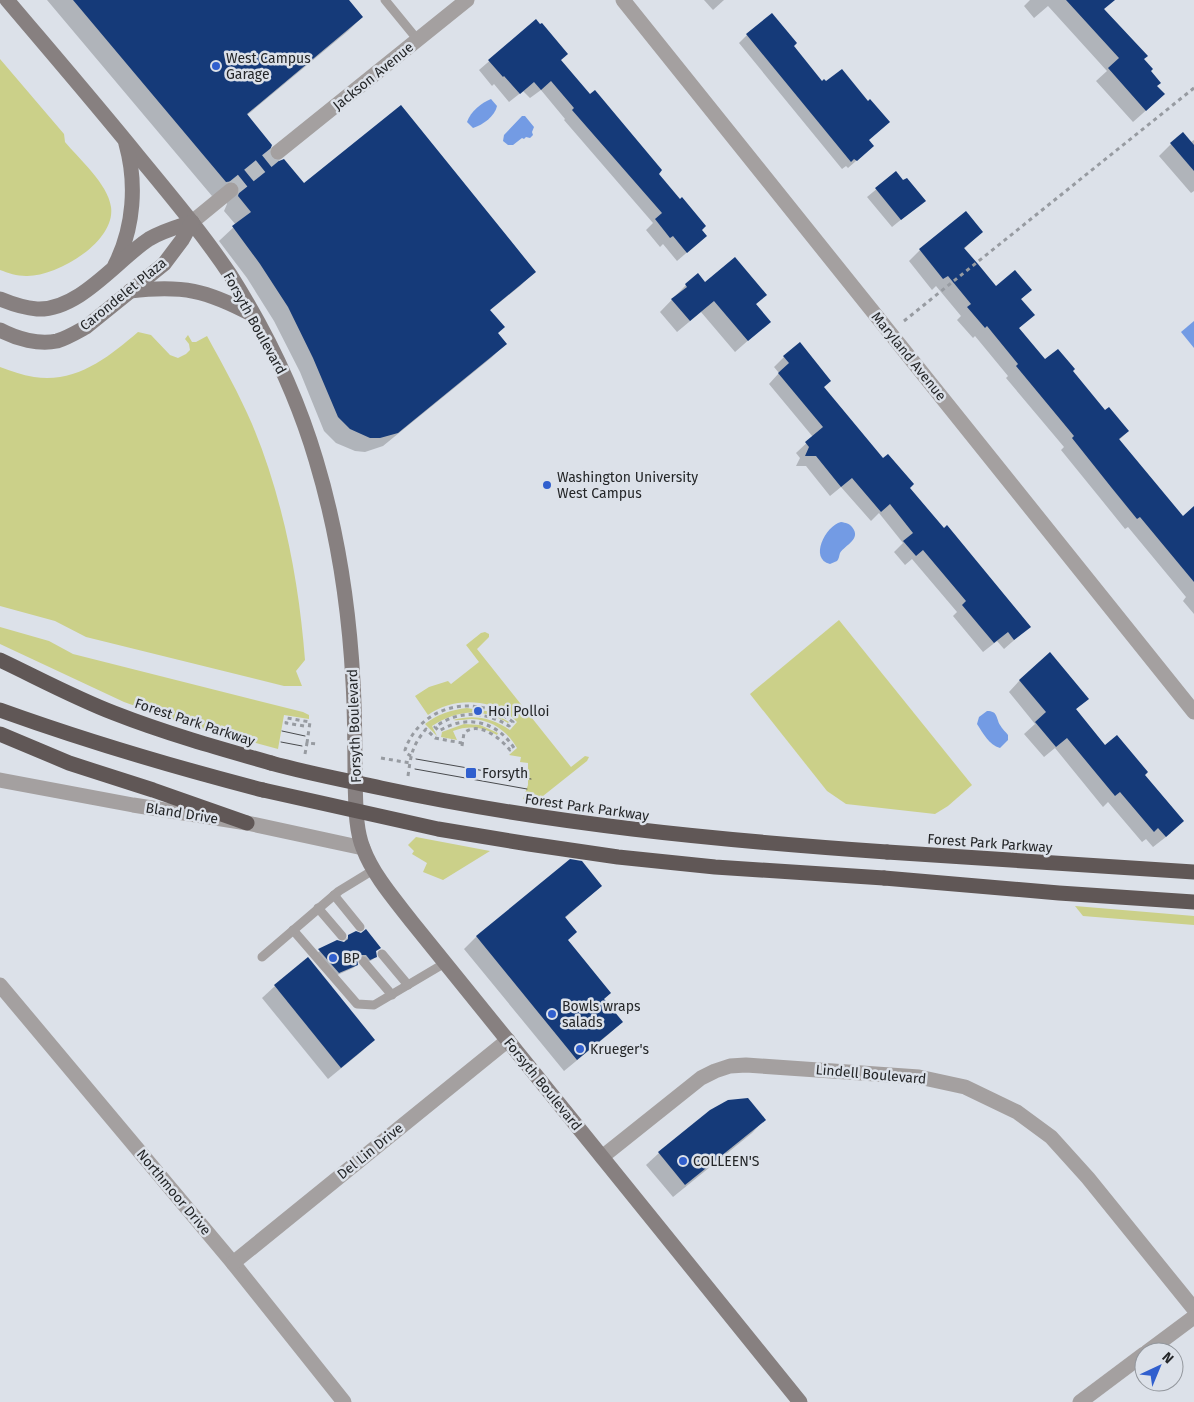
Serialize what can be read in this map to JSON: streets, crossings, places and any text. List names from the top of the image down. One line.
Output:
{"streets":{"highway":["Forest Park Parkway"],"main road":["Carondelet Plaza","Forsyth Boulevard"],"street":["Jackson Avenue","Maryland Avenue","Bland Drive","Lindell Boulevard","Del Lin Drive","Northmoor Drive"]},"crossings":[["Carondelet Plaza","Forsyth Boulevard"],["Forsyth Boulevard","Bland Drive"],["Forsyth Boulevard","Lindell Boulevard"],["Forsyth Boulevard","Del Lin Drive"],["Del Lin Drive","Northmoor Drive"]],"places":{"other":["West Campus Garage","Washington University West Campus","Hoi Polloi","BP","Bowls wraps salads","Krueger's","COLLEEN'S"],"transit":["Forsyth"]},"north":"top right"}
